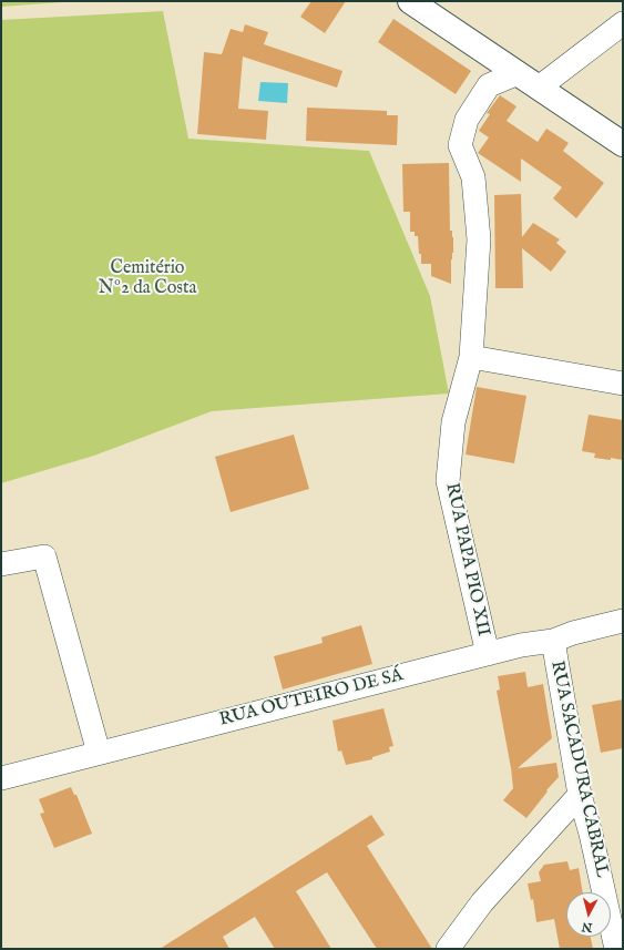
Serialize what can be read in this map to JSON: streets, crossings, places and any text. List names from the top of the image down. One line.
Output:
{"streets":{"street":["RUA PAPA PIO XII","RUA OUTEIRO DE SÁ","RUA SACADURA CABRAL"]},"crossings":[["RUA PAPA PIO XII","RUA OUTEIRO DE SÁ"],["RUA OUTEIRO DE SÁ","RUA SACADURA CABRAL"]],"parks":["Cemitério Nº2 da Costa"],"north":"bottom"}
